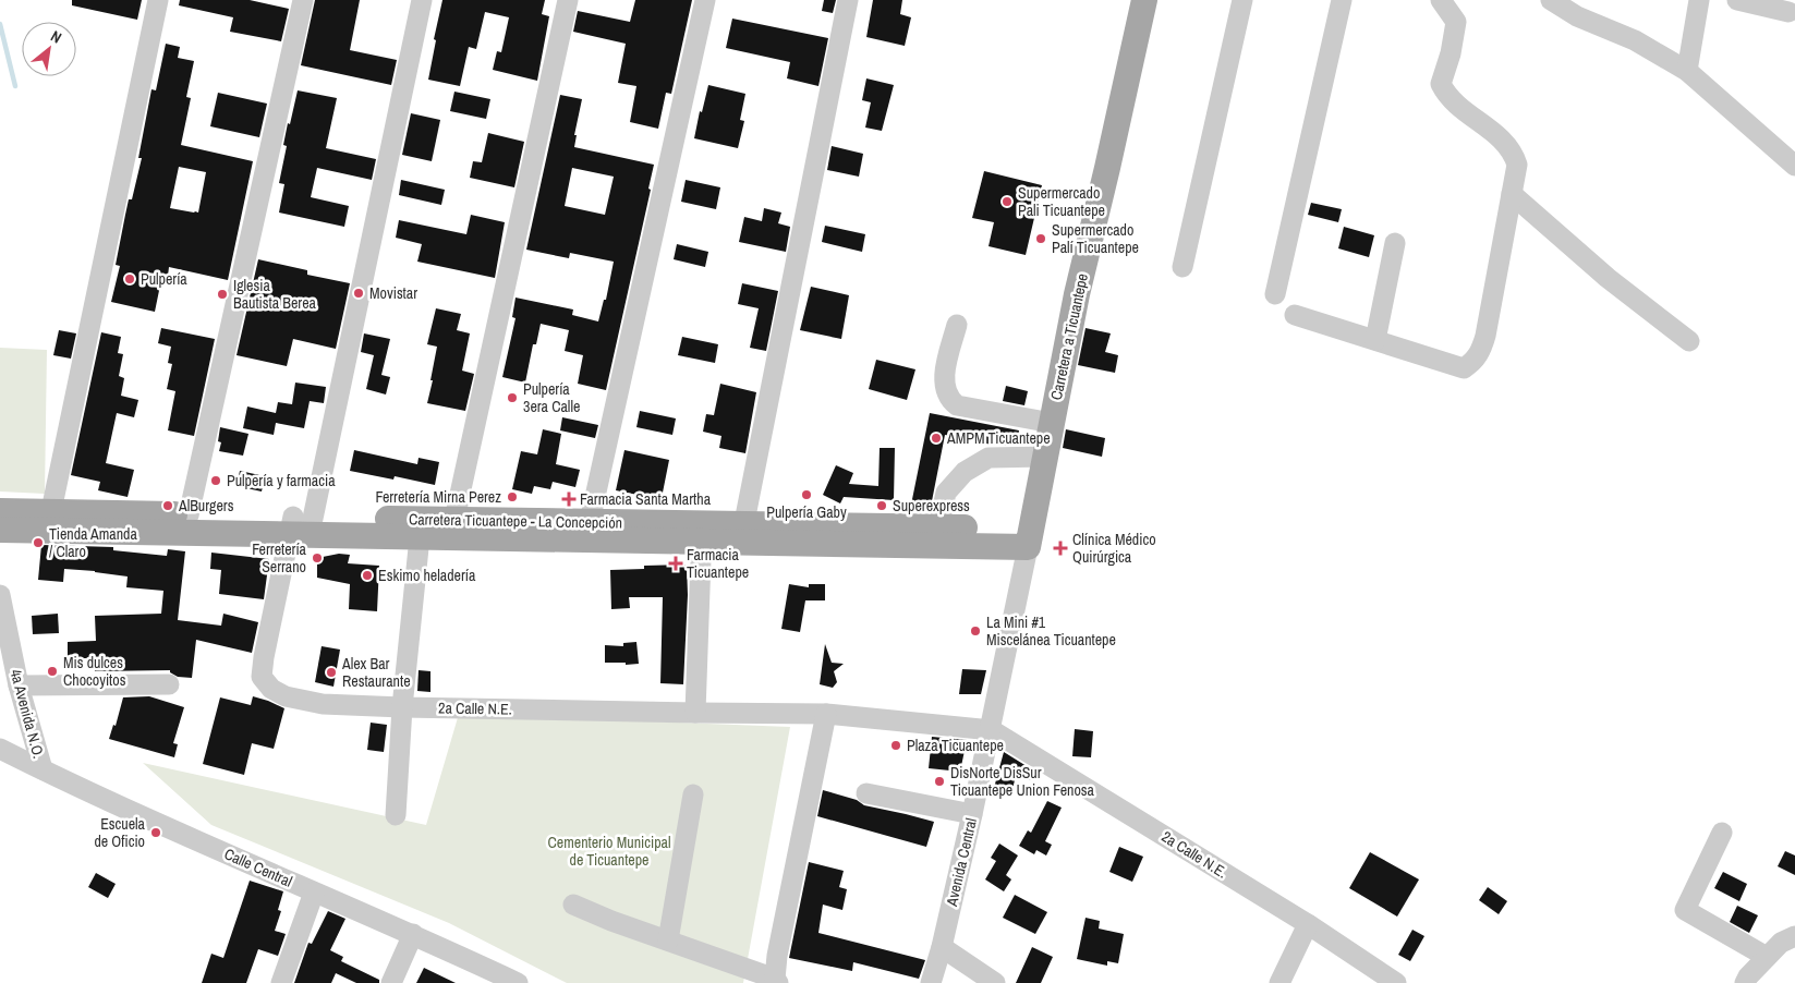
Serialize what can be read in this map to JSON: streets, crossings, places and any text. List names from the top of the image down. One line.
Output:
{"streets":{"main road":["Carretera a Ticuantepe","Carretera Ticuantepe - La Concepción"],"street":["2a Calle N.E.","4a Avenida N.O.","Avenida Central","Calle Central"]},"crossings":[["Carretera a Ticuantepe","Carretera Ticuantepe - La Concepción"],["Carretera a Ticuantepe","Avenida Central"],["Carretera Ticuantepe - La Concepción","2a Calle N.E."],["Carretera Ticuantepe - La Concepción","Avenida Central"],["2a Calle N.E.","Avenida Central"],["4a Avenida N.O.","Calle Central"]],"parks":["Cementerio Municipal de Ticuantepe"],"places":{"other":["Supermercado Pali Ticuantepe","Supermercado Palí Ticuantepe","Pulpería","Movistar","Iglesia Bautista Berea","Pulpería 3era Calle","AMPM Ticuantepe","Pulpería y farmacia","Pulpería Gaby","Ferretería Mirna Perez","AlBurgers","Superexpress","Tienda Amanda / Claro","Ferretería Serrano","Eskimo heladería","La Mini #1 Miscelánea Ticuantepe","Mis dulces Chocoyitos","Alex Bar Restaurante","Plaza Ticuantepe","DisNorte DisSur Ticuantepe Union Fenosa","Escuela de Oficio"],"health":["Farmacia Santa Martha","Clínica Médico Quirúrgica","Farmacia Ticuantepe"]},"north":"top right"}
